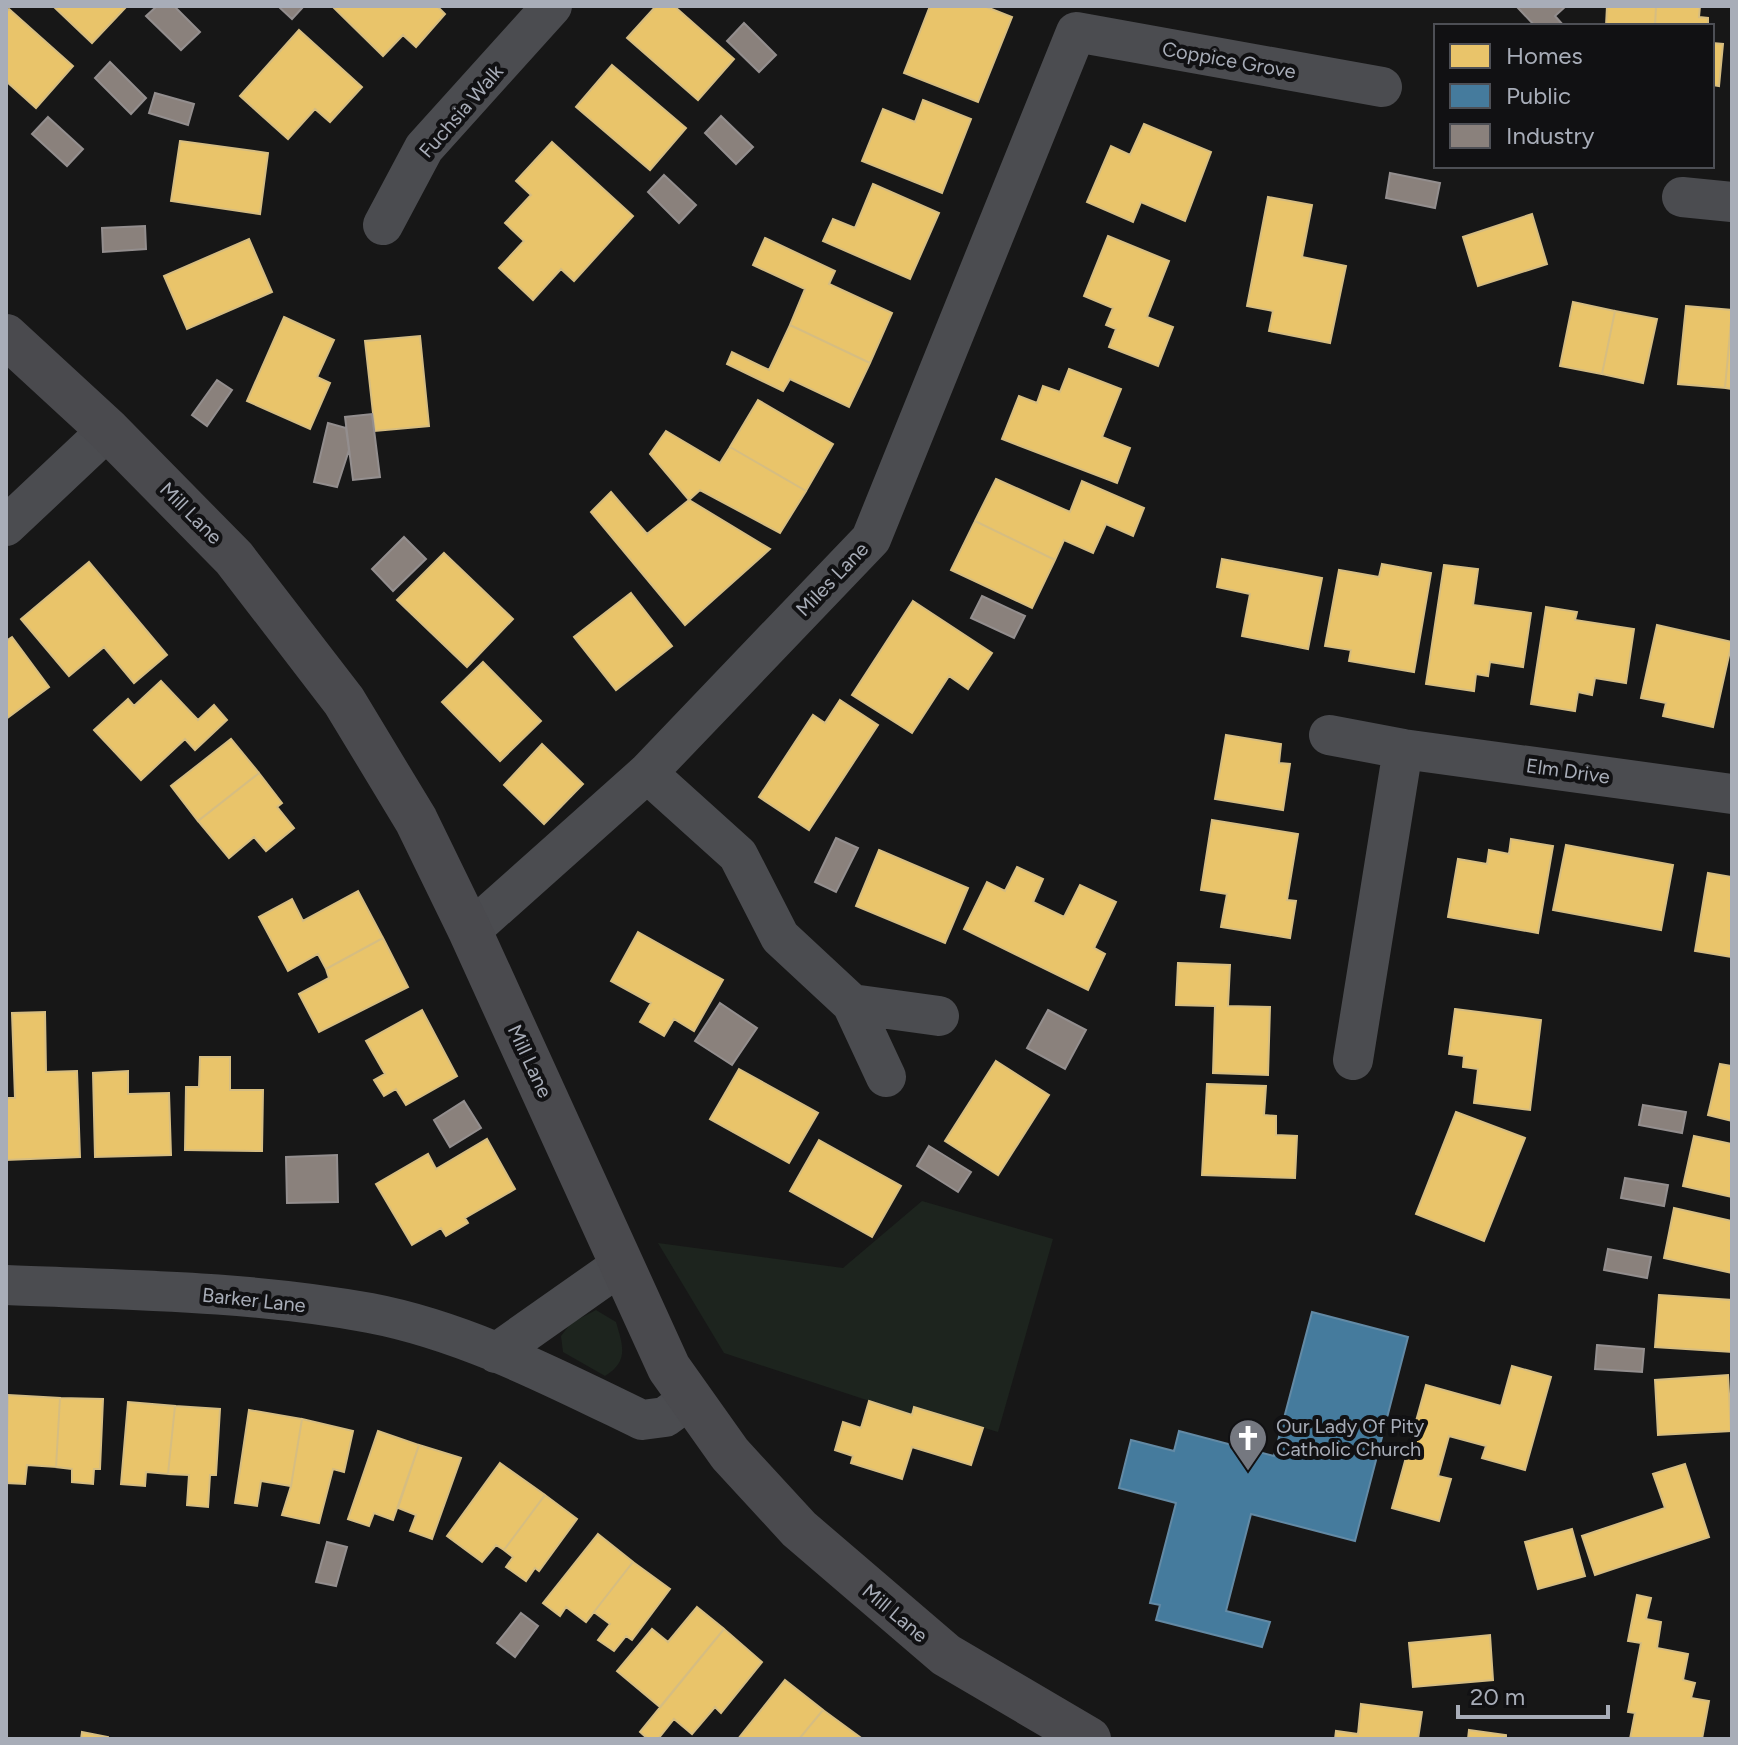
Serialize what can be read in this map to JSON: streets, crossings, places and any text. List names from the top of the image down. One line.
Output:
{"streets":{"street":["Coppice Grove","Fuchsia Walk","Mill Lane","Miles Lane","Elm Drive","Barker Lane"]},"crossings":[["Coppice Grove","Miles Lane"],["Mill Lane","Miles Lane"],["Mill Lane","Barker Lane"]],"places":{"church":["Our Lady Of Pity Catholic Church"]},"legend":["Homes","Public","Industry"],"scale_bar":"20 m"}
